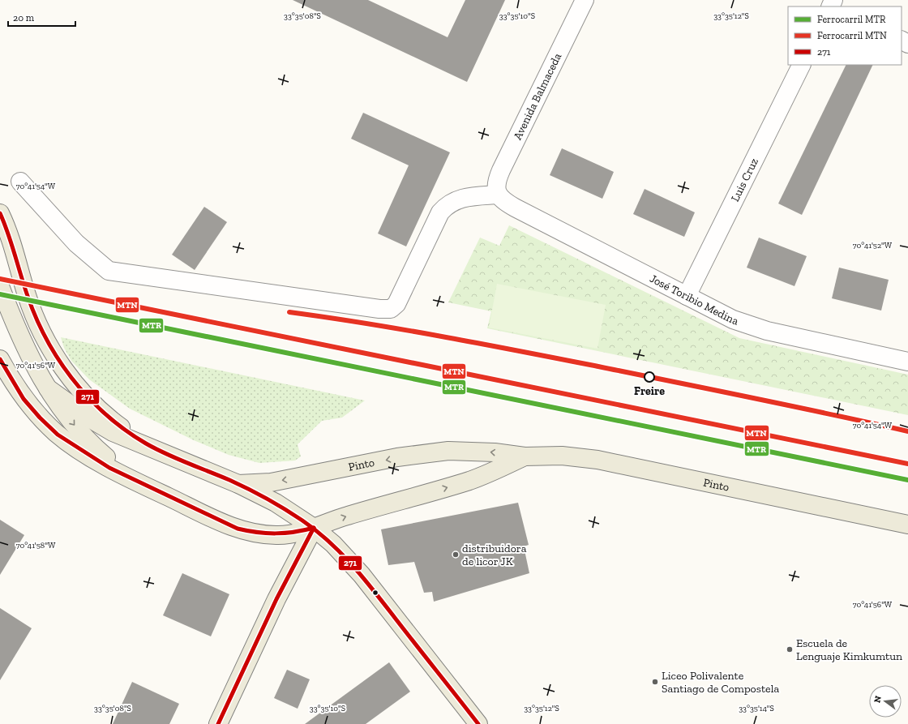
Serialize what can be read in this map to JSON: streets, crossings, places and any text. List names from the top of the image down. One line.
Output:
{"streets":{"main road":["Pinto"],"street":["Avenida Balmaceda","Luis Cruz","José Toribio Medina"]},"crossings":[["Avenida Balmaceda","José Toribio Medina"],["Luis Cruz","José Toribio Medina"]],"places":["Freire","distribuidora de licor JK","Escuela de Lenguaje Kimkumtun","Liceo Polivalente Santiago de Compostela"],"lines":["transit line 271","rail line MTN","rail line MTR"],"legend":["Ferrocarril MTR","Ferrocarril MTN","271"],"scale_bar":"20 m","north":"left","coordinates":["33°35'08\"S","33°35'10\"S","33°35'12\"S","70°41'54\"W","70°41'52\"W","70°41'56\"W","70°41'58\"W","33°35'14\"S"]}
